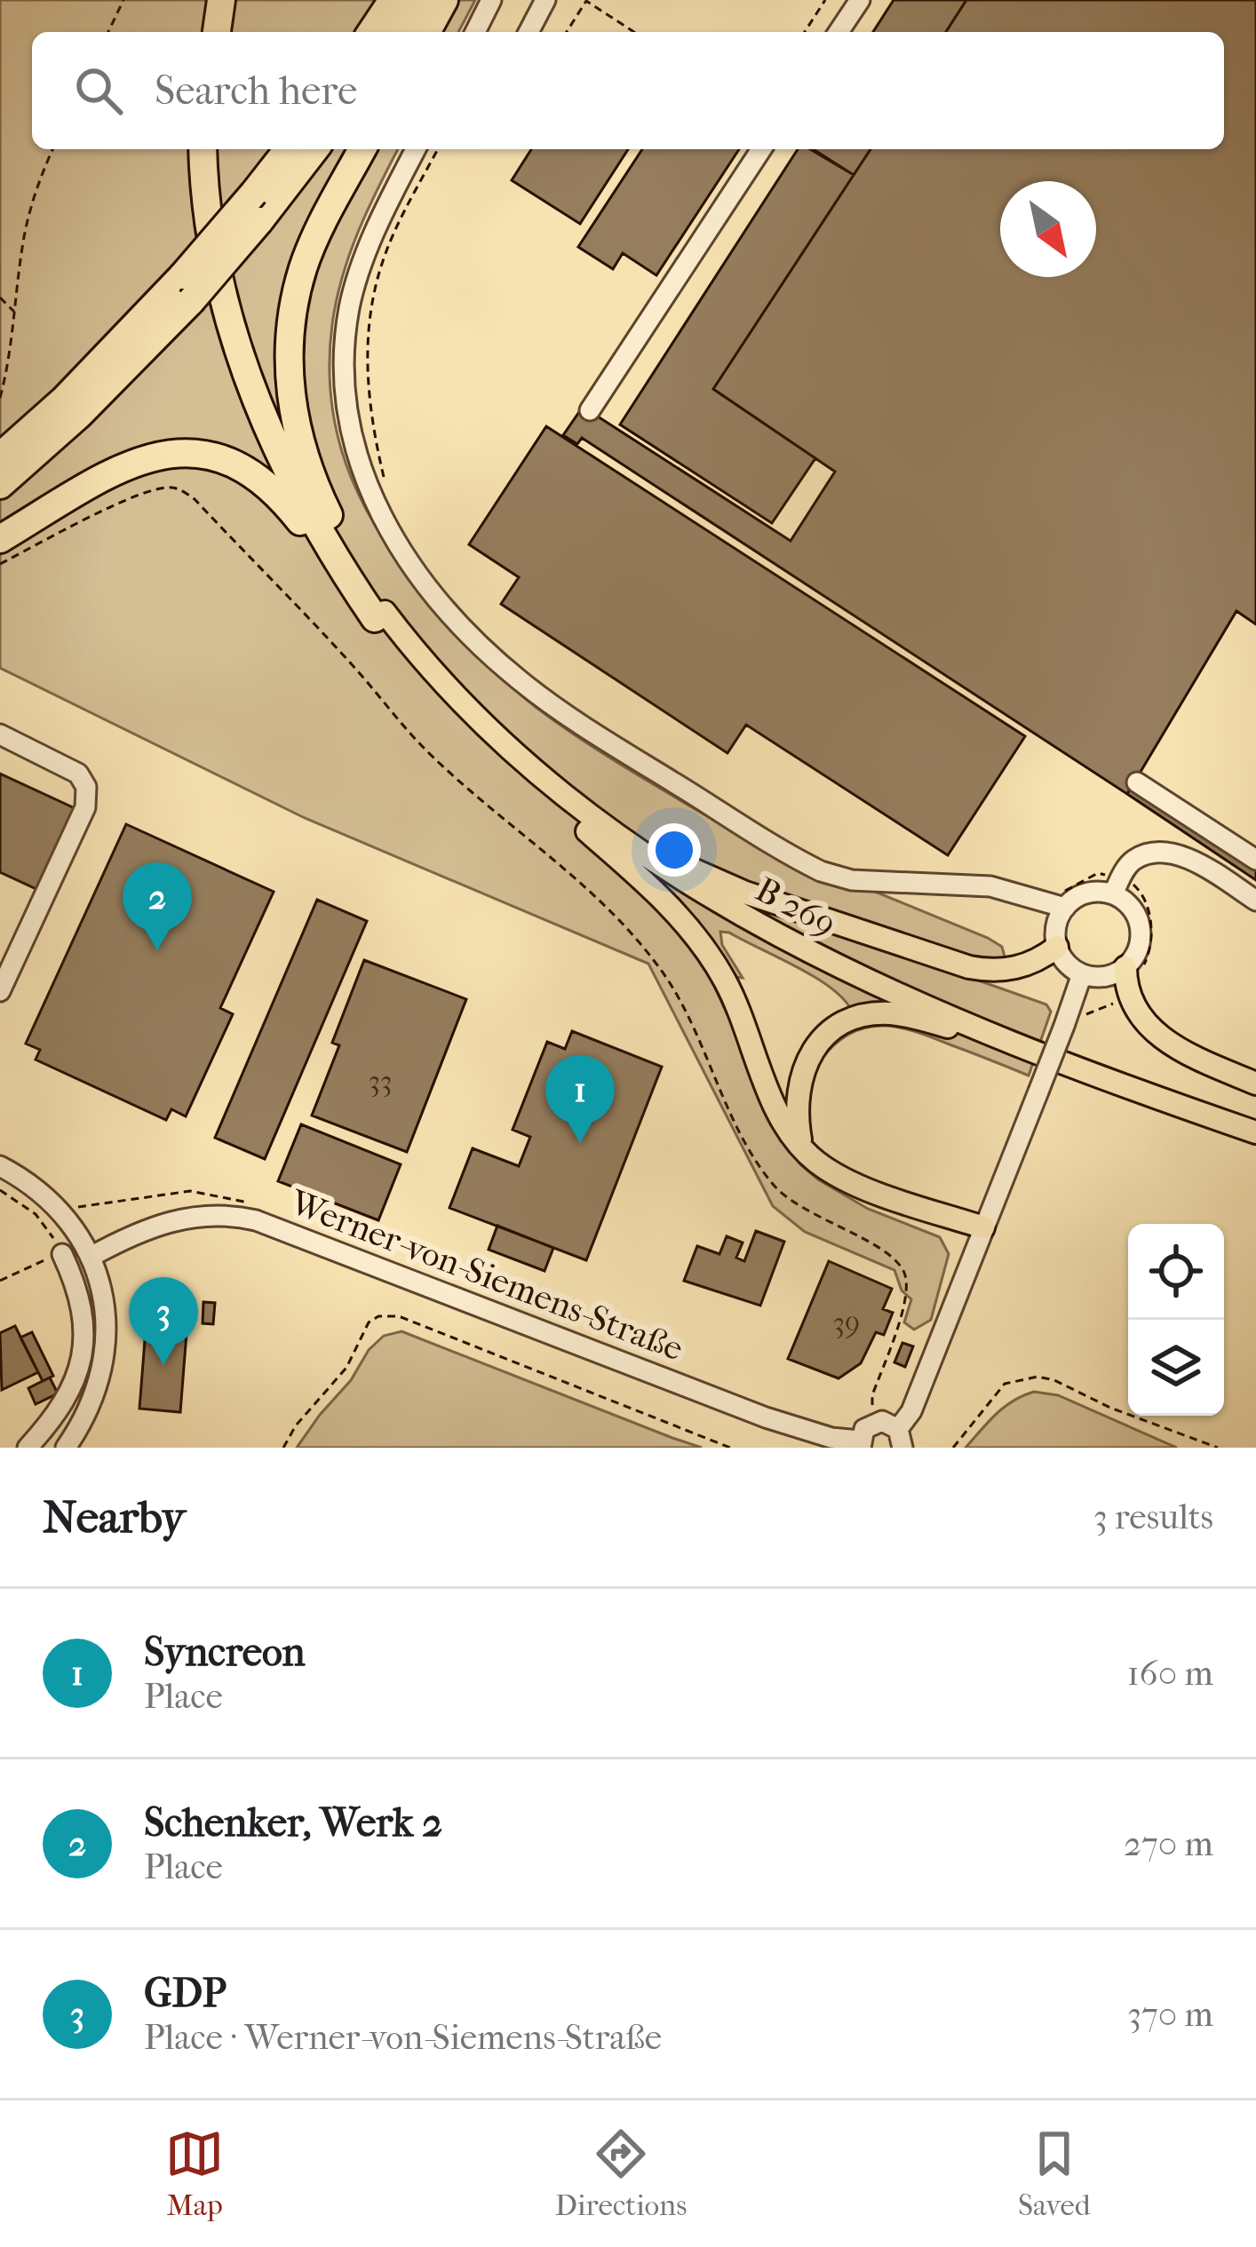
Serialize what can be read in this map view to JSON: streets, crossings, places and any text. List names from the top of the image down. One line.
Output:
{"streets":{"main road":["B 269"],"street":["Werner-von-Siemens-Straße"]},"house_numbers":["33","39"],"north":"bottom right","page":{"search":"Search here","pins":["2","1","3"],"heading":["Nearby","3 results"],"list":[{"mark":"1","name":"Syncreon","note":"Place","value":"160 m"},{"mark":"2","name":"Schenker, Werk 2","note":"Place","value":"270 m"},{"mark":"3","name":"GDP","note":"Place · Werner-von-Siemens-Straße","value":"370 m"}],"nav":["Map","Directions","Saved"]}}
